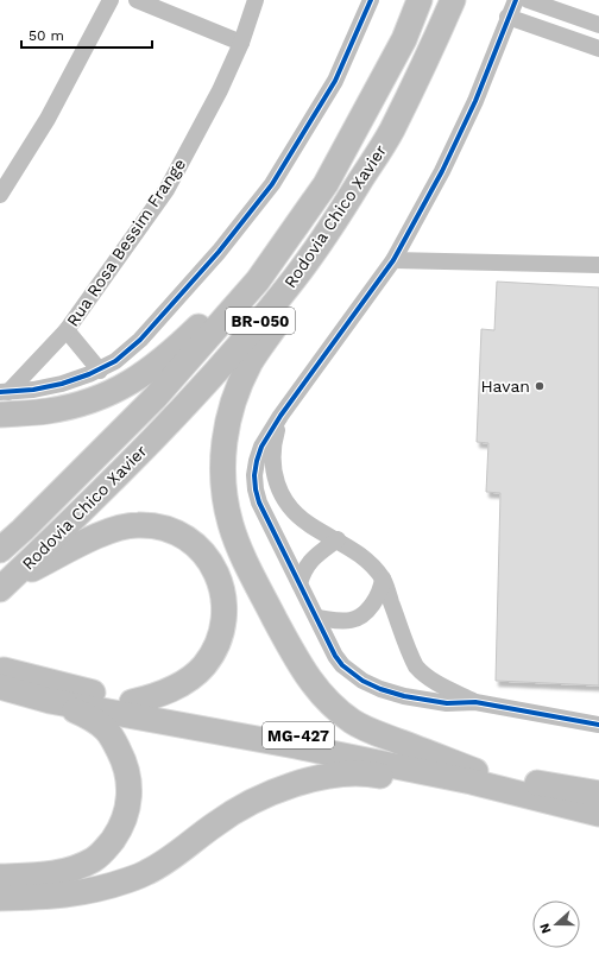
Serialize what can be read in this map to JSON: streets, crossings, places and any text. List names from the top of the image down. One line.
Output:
{"streets":{"highway":["Rodovia Chico Xavier","BR-050","MG-427"],"street":["Rua Rosa Bessim Frange"]},"places":["Havan"],"scale_bar":"50 m","north":"left"}
